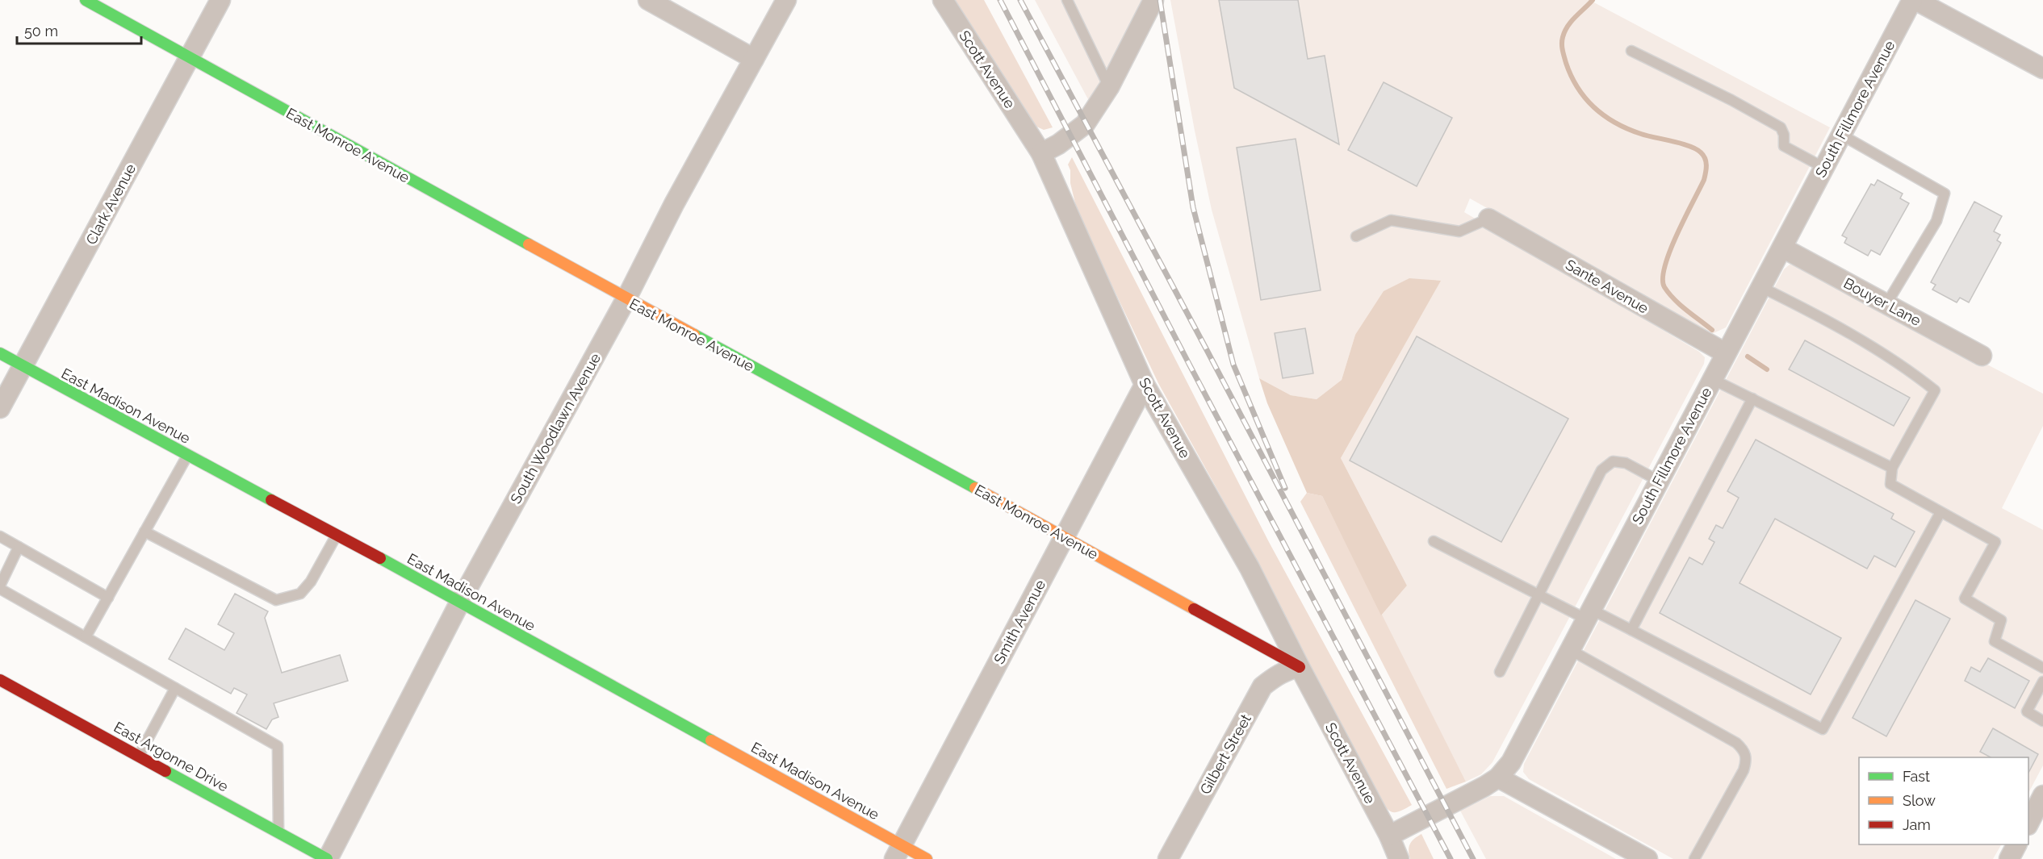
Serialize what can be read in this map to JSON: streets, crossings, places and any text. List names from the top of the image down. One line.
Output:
{"streets":{"street":["Scott Avenue","South Fillmore Avenue","East Monroe Avenue","Clark Avenue","Sante Avenue","Bouyer Lane","East Madison Avenue","South Woodlawn Avenue","Smith Avenue","Gilbert Street","East Argonne Drive"]},"crossings":[["Scott Avenue","South Fillmore Avenue"],["Scott Avenue","East Monroe Avenue"],["Scott Avenue","Smith Avenue"],["Scott Avenue","Gilbert Street"],["South Fillmore Avenue","Sante Avenue"],["South Fillmore Avenue","Bouyer Lane"],["East Monroe Avenue","Clark Avenue"],["East Monroe Avenue","South Woodlawn Avenue"],["East Monroe Avenue","Smith Avenue"],["East Monroe Avenue","Gilbert Street"],["Clark Avenue","East Madison Avenue"],["East Madison Avenue","South Woodlawn Avenue"],["East Madison Avenue","Smith Avenue"],["South Woodlawn Avenue","East Argonne Drive"]],"legend":["Fast","Slow","Jam"],"scale_bar":"50 m"}
